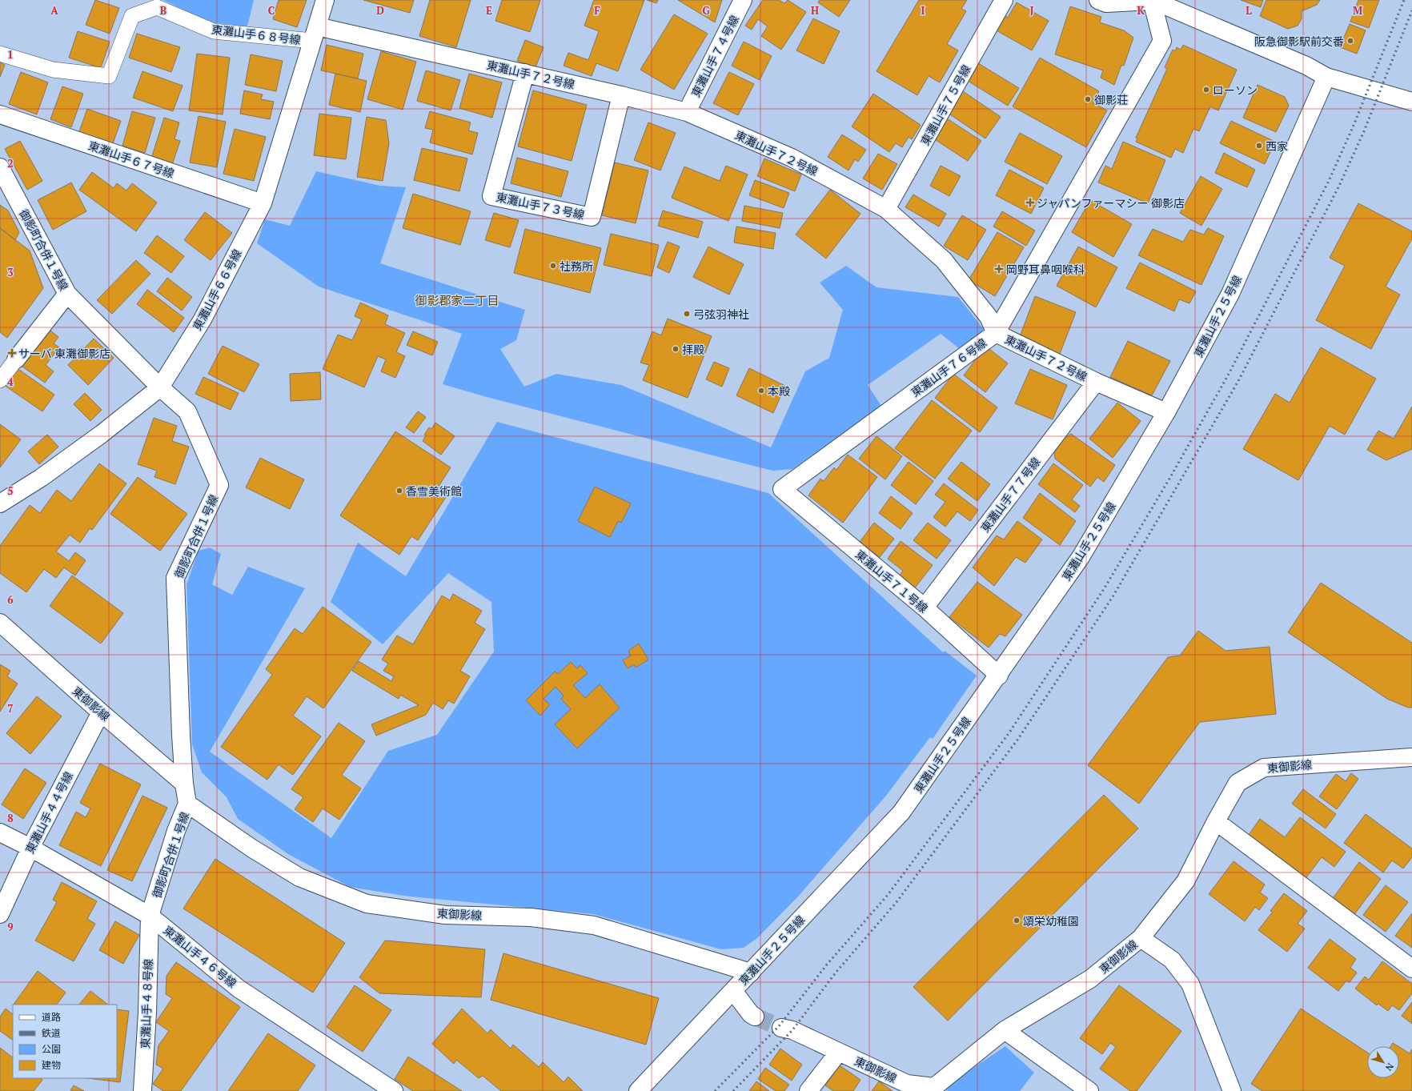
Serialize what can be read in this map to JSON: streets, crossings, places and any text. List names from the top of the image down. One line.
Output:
{"streets":{"street":["東灘山手７４号線","東灘山手７２号線","東灘山手７５号線","東灘山手６７号線","東灘山手７３号線","御影町合併１号線","東灘山手６６号線","東灘山手２５号線","東灘山手７６号線","東灘山手７７号線","東灘山手７１号線","東御影線","東灘山手４４号線","東灘山手４６号線","東灘山手４８号線"],"lane":["東灘山手６８号線"]},"crossings":[["東灘山手６８号線","東灘山手７２号線"],["東灘山手６８号線","東灘山手６６号線"],["東灘山手７４号線","東灘山手７２号線"],["東灘山手７２号線","東灘山手７５号線"],["東灘山手７２号線","東灘山手７３号線"],["東灘山手７２号線","東灘山手６６号線"],["東灘山手７２号線","東灘山手２５号線"],["東灘山手７２号線","東灘山手７６号線"],["東灘山手７２号線","東灘山手７７号線"],["東灘山手６７号線","東灘山手６６号線"],["御影町合併１号線","東灘山手６６号線"],["御影町合併１号線","東御影線"],["御影町合併１号線","東灘山手４６号線"],["御影町合併１号線","東灘山手４８号線"],["東灘山手２５号線","東灘山手７１号線"],["東灘山手２５号線","東御影線"],["東灘山手７６号線","東灘山手７１号線"],["東灘山手７７号線","東灘山手７１号線"],["東御影線","東灘山手４４号線"],["東灘山手４４号線","東灘山手４６号線"],["東灘山手４６号線","東灘山手４８号線"]],"districts":["御影郡家二丁目"],"places":{"other":["阪急御影駅前交番","ローソン","御影荘","西家","社務所","弓弦羽神社","拝殿","本殿","香雪美術館","頌栄幼稚園"],"health":["ジャパンファーマシー 御影店","岡野耳鼻咽喉科","サーバ 東灘御影店"]},"legend":["道路","鉄道","公園","建物"],"north":"bottom right","grid":{"columns":["A","B","C","D","E","F","G","H","I","J","K","L","M"],"rows":["1","2","3","4","5","6","7","8","9"]}}
